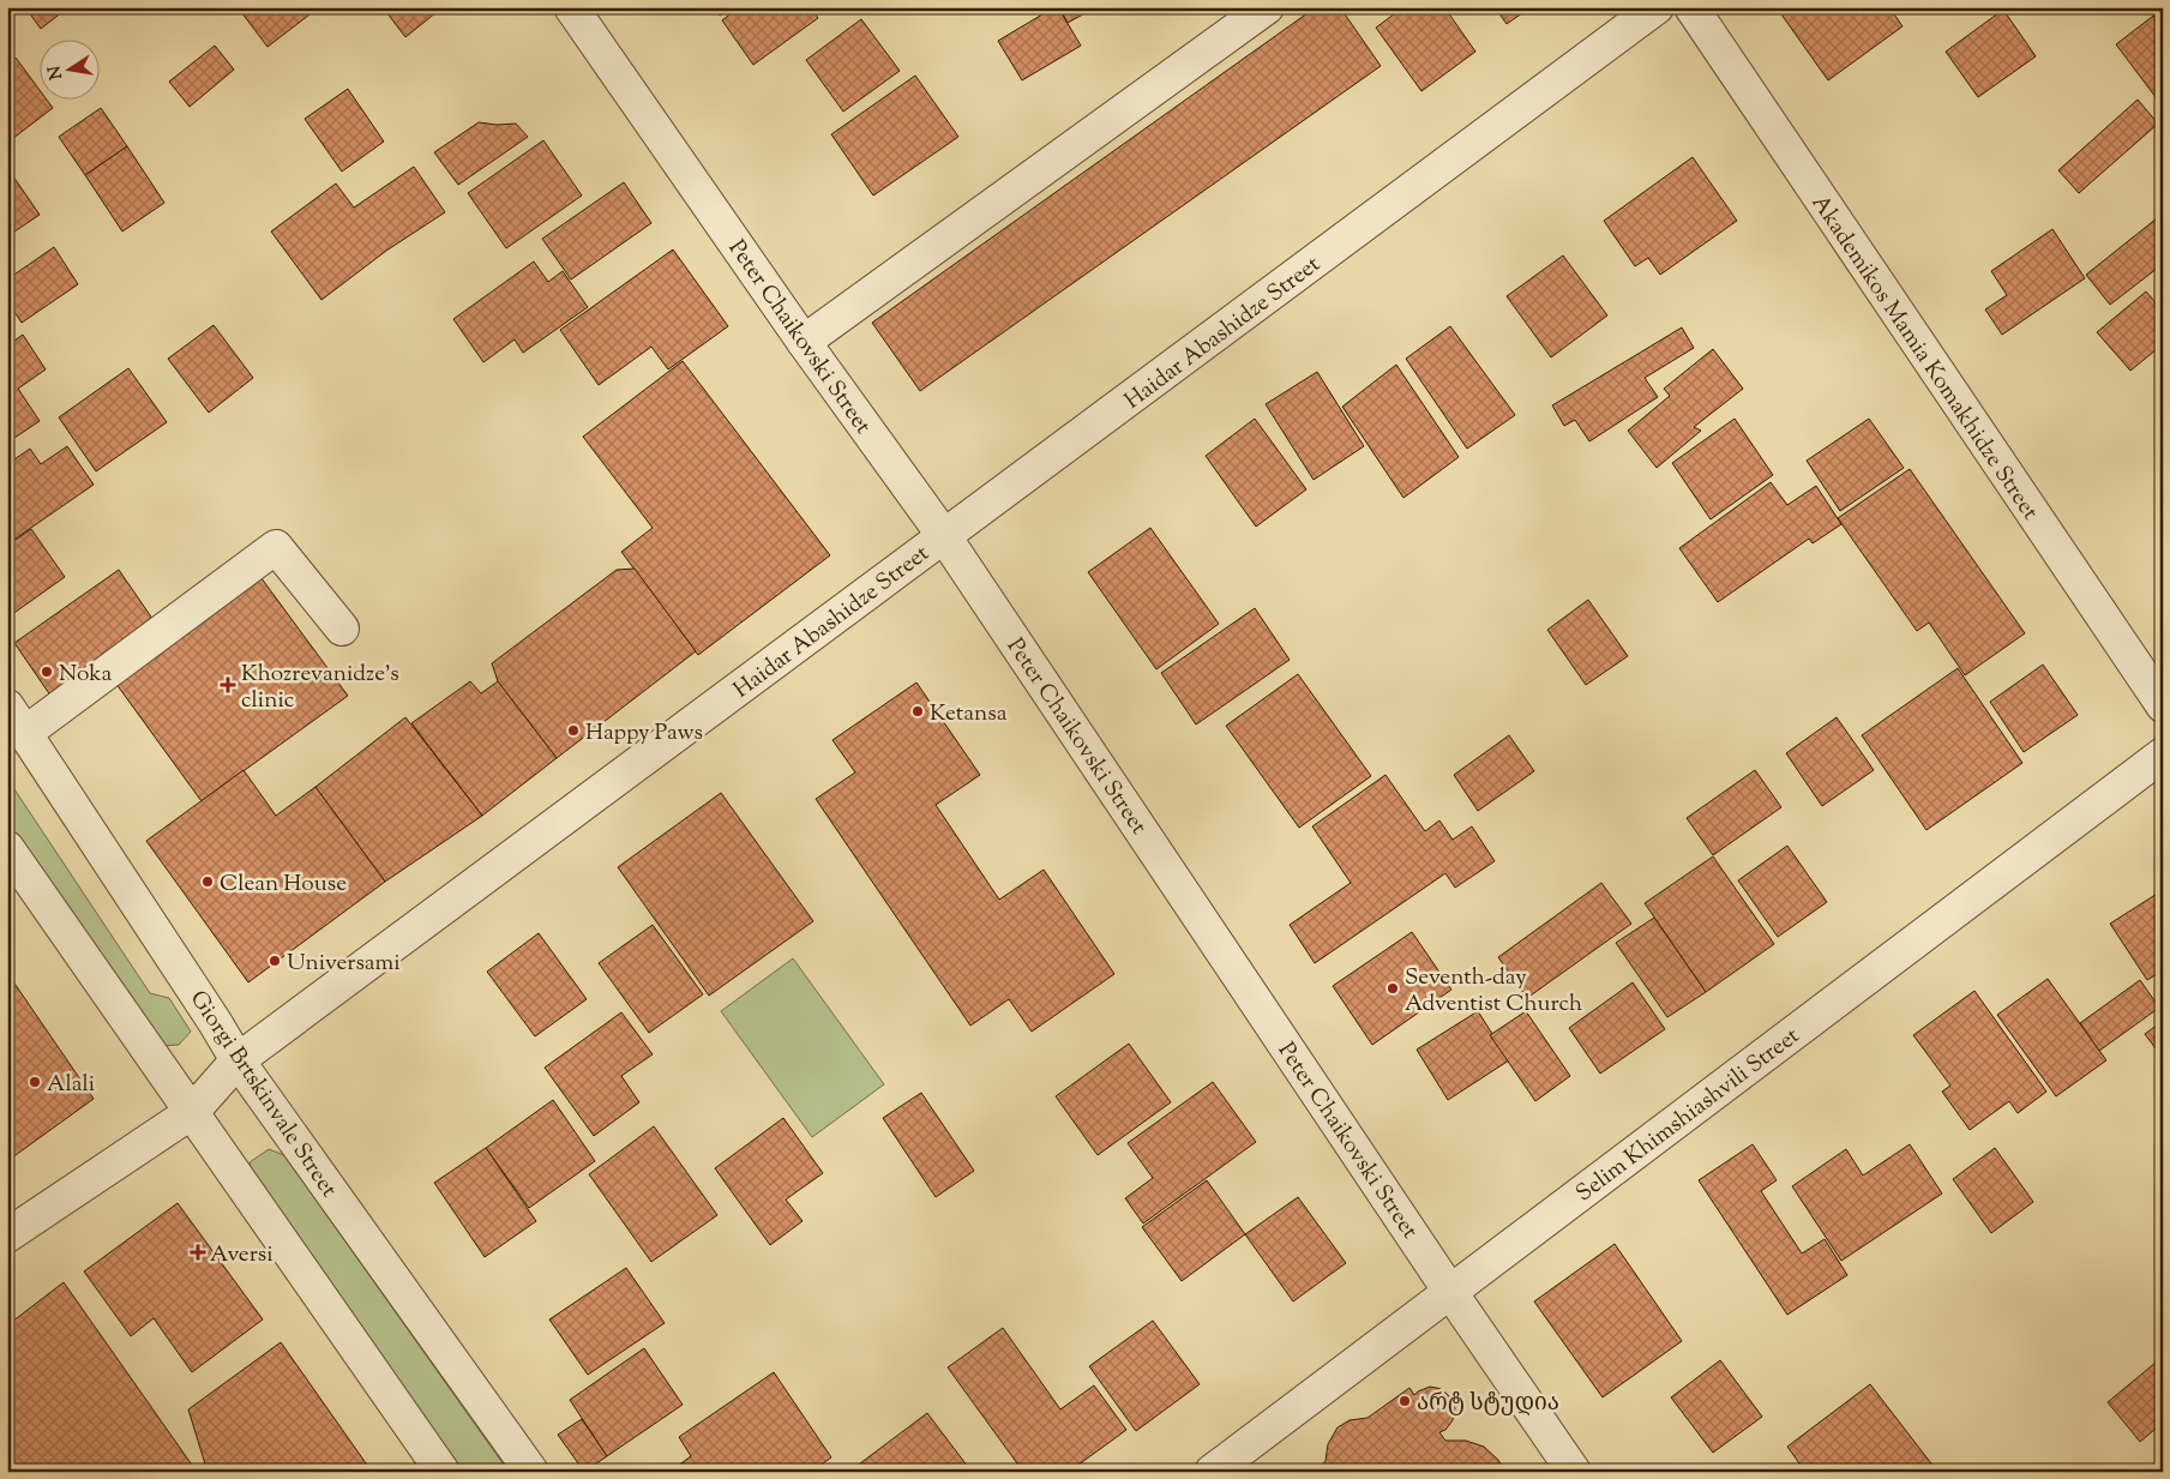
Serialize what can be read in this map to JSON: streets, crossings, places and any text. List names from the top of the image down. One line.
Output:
{"streets":{"street":["Haidar Abashidze Street","Peter Chaikovski Street","Akademikos Mamia Komakhidze Street","Giorgi Brtskinvale Street","Selim Khimshiashvili Street"]},"crossings":[["Haidar Abashidze Street","Peter Chaikovski Street"],["Haidar Abashidze Street","Giorgi Brtskinvale Street"],["Peter Chaikovski Street","Selim Khimshiashvili Street"]],"places":{"other":["Noka","Ketansa","Happy Paws","Clean House","Universami","Seventh-day Adventist Church","Alali","არტ სტუდია"],"health":["Khozrevanidze's clinic","Aversi"]},"north":"left"}
